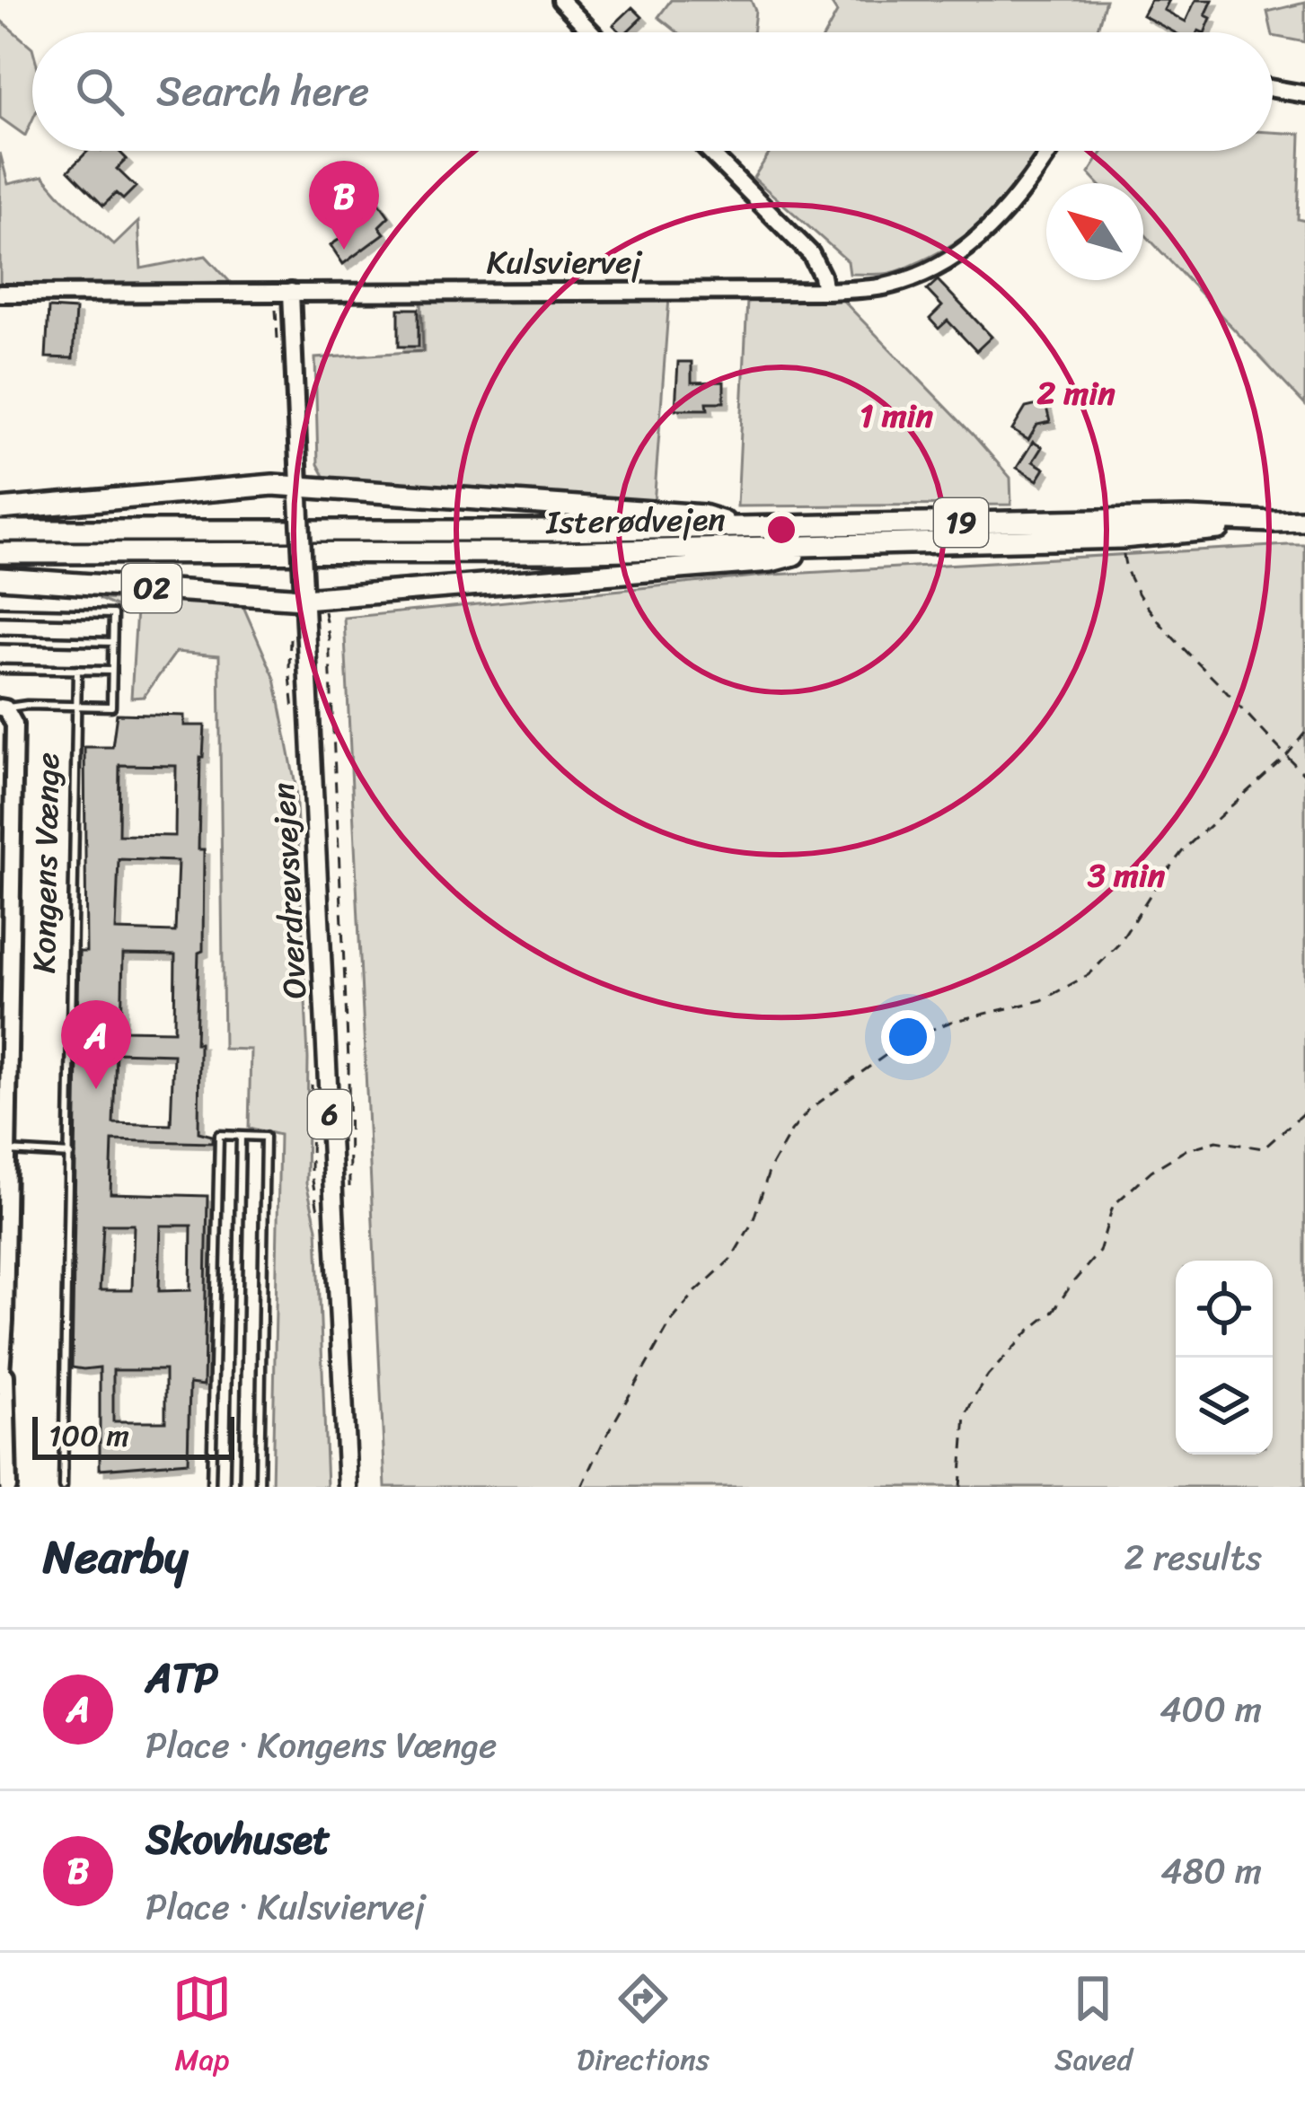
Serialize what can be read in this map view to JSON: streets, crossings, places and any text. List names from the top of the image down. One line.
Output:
{"streets":{"highway":["Isterødvejen","19","O2"],"main road":["Overdrevsvejen","6"],"street":["Kulsviervej","Kongens Vænge"]},"crossings":[["Kulsviervej","Overdrevsvejen"],["O2","Overdrevsvejen"]],"scale_bar":"100 m","north":"top left","page":{"search":"Search here","pins":["B","A"],"scale":"100 m","heading":["Nearby","2 results"],"list":[{"mark":"A","name":"ATP","note":"Place · Kongens Vænge","value":"400 m"},{"mark":"B","name":"Skovhuset","note":"Place · Kulsviervej","value":"480 m"}],"nav":["Map","Directions","Saved"]},"rings":["2 min","1 min","3 min"]}
